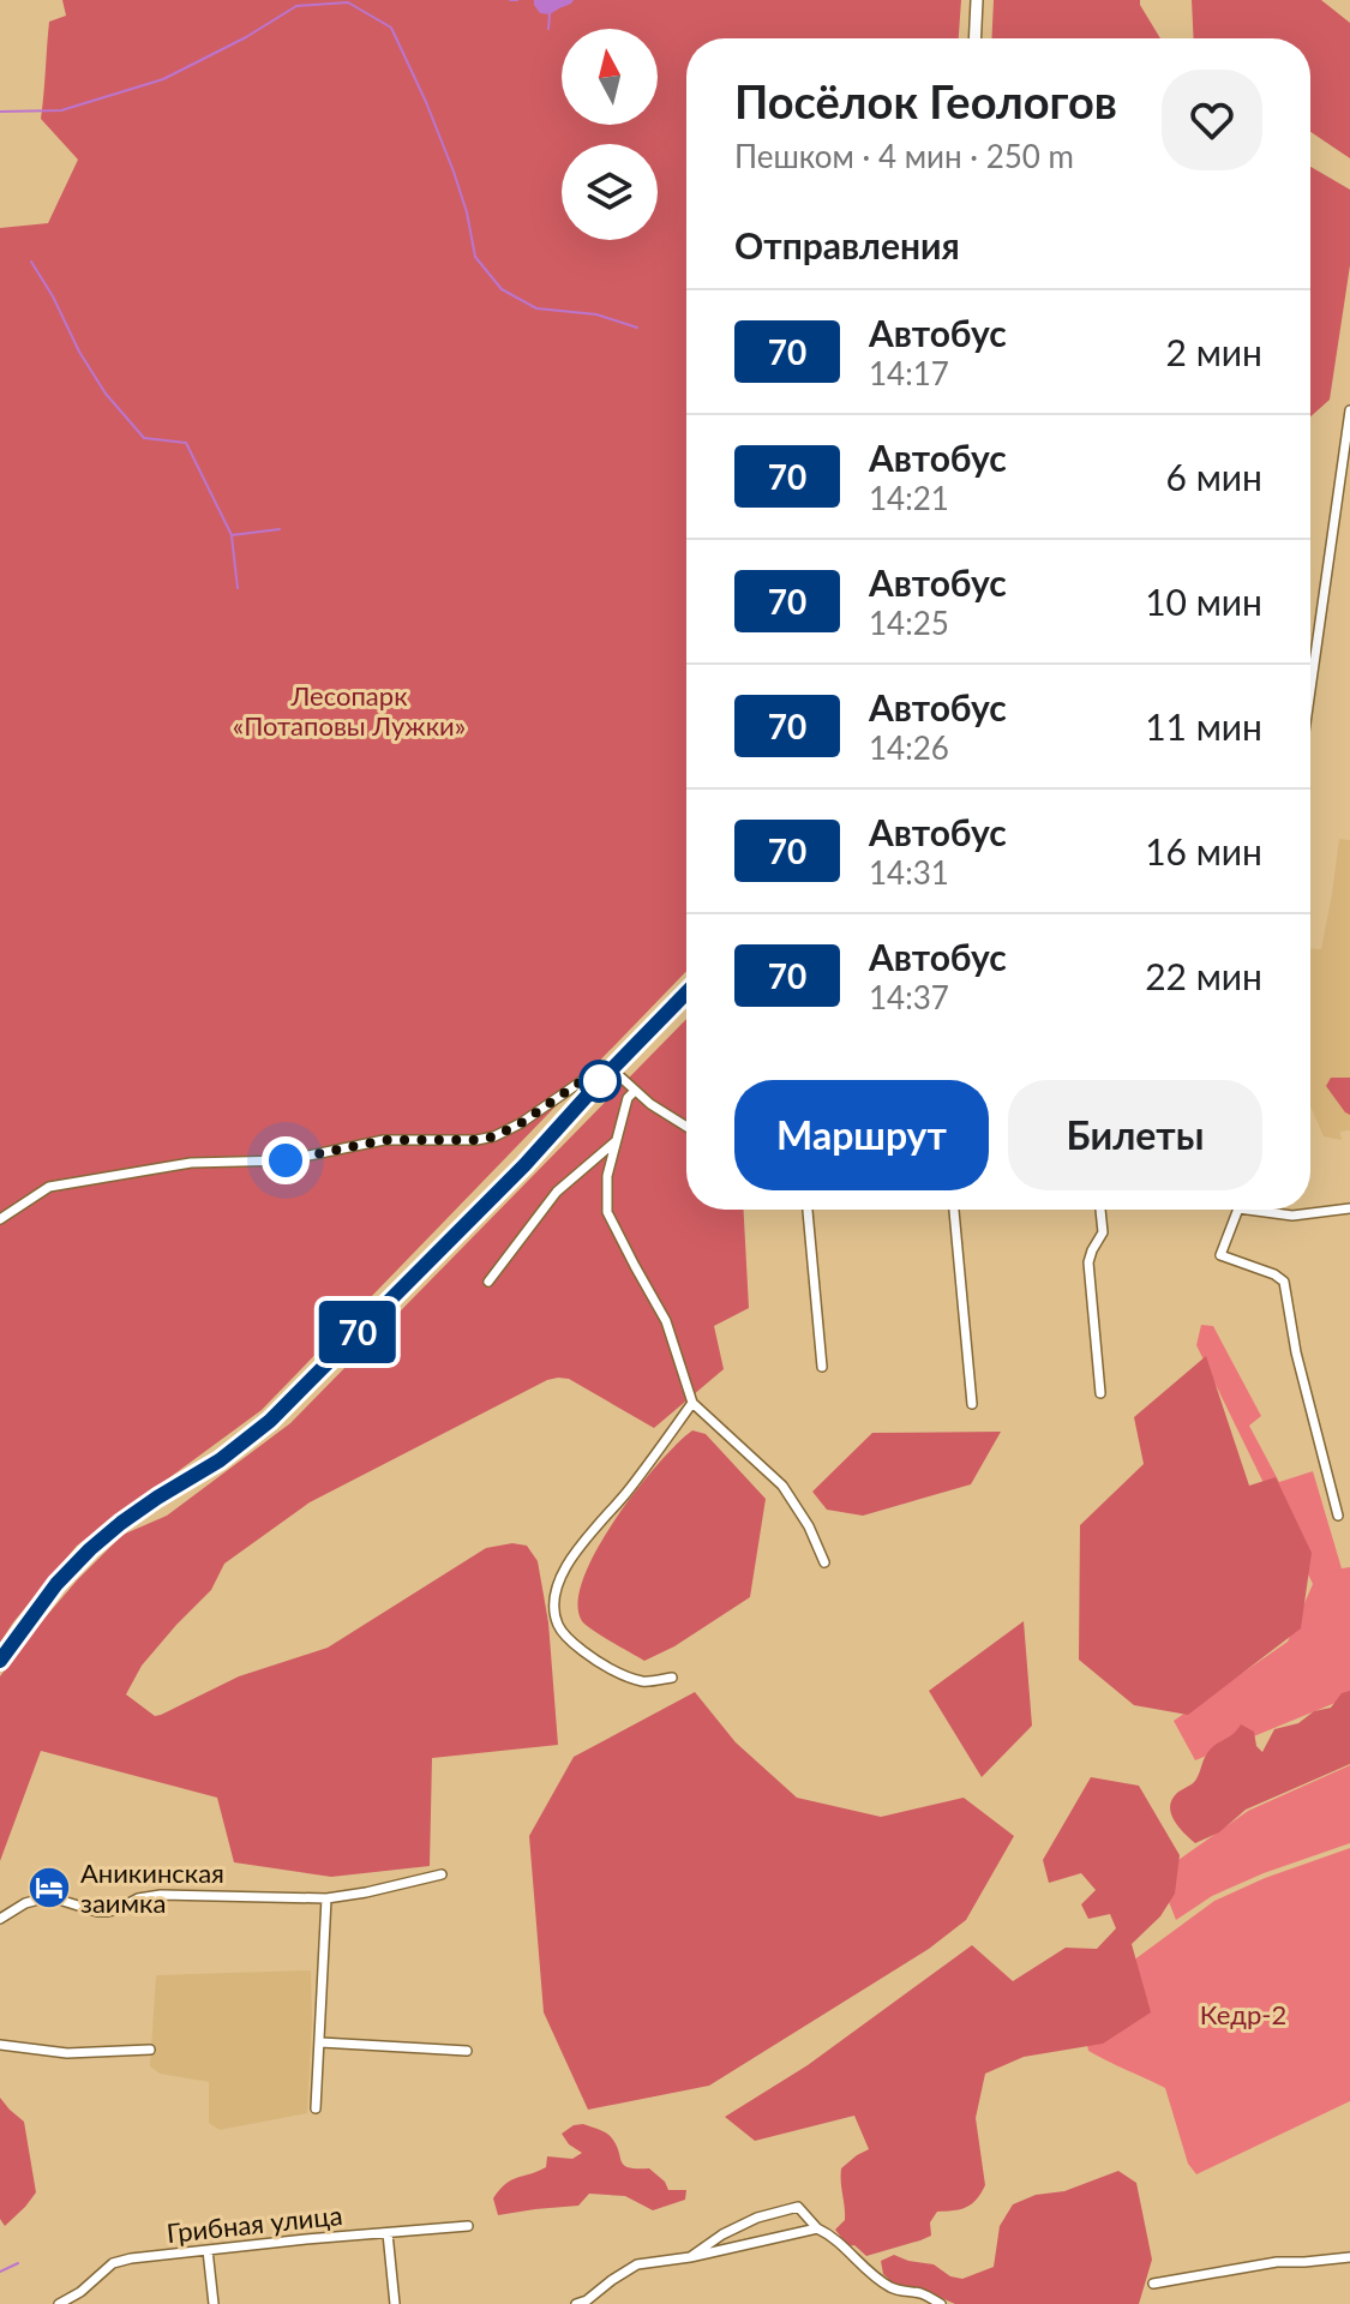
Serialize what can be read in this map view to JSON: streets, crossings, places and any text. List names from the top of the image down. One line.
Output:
{"streets":{"street":["Грибная улица"]},"parks":["Лесопарк «Потаповы Лужки»","Кедр-2"],"places":{"hotel":["Аникинская заимка"]},"lines":["bus line 70"],"north":"top","page":{"on_map":"70","heading":[["Посёлок Геологов","Пешком · 4 мин · 250 m"],"Отправления"],"list":[{"mark":"70","name":"Автобус","note":"14:17","value":"2 мин"},{"mark":"70","name":"Автобус","note":"14:21","value":"6 мин"},{"mark":"70","name":"Автобус","note":"14:25","value":"10 мин"},{"mark":"70","name":"Автобус","note":"14:26","value":"11 мин"},{"mark":"70","name":"Автобус","note":"14:31","value":"16 мин"},{"mark":"70","name":"Автобус","note":"14:37","value":"22 мин"}],"buttons":["Маршрут","Билеты"]}}
